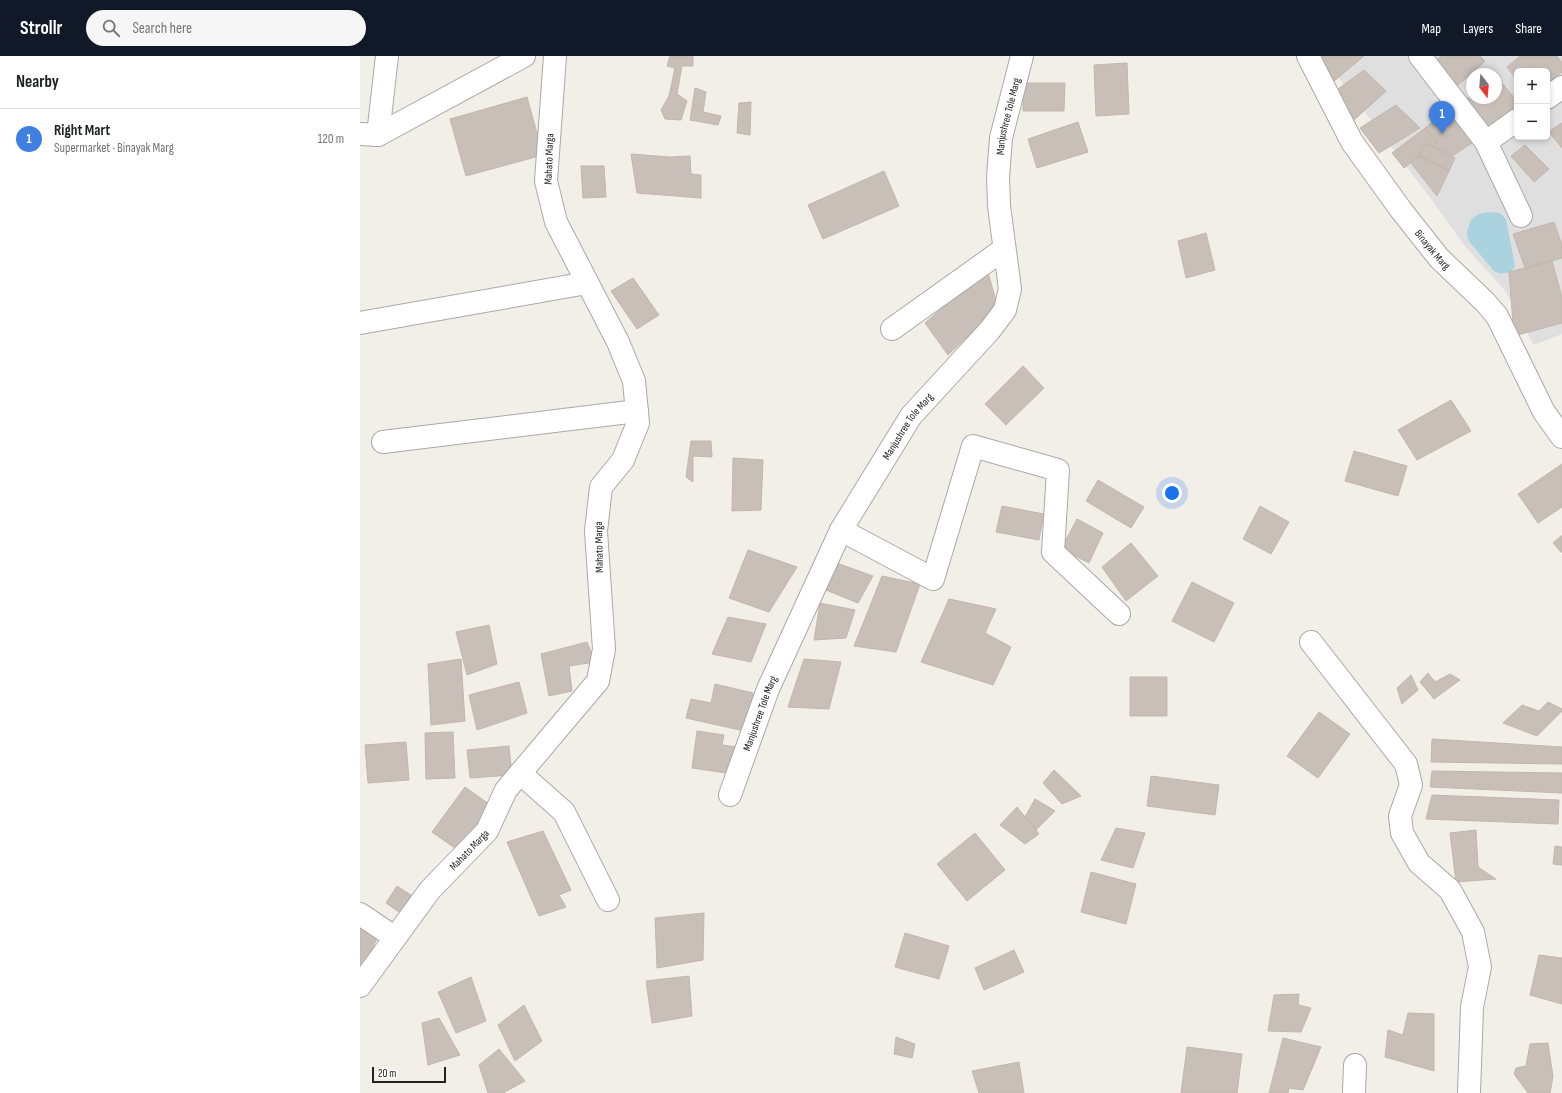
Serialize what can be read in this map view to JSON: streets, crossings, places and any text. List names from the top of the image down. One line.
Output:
{"streets":{"street":["Manjushree Tole Marg","Mahato Marga","Binayak Marg"]},"scale_bar":"20 m","north":"bottom","page":{"header":"Strollr","search":"Search here","nav":["Map","Layers","Share"],"heading":"Nearby","map_buttons":["+","−"],"pins":"1","list":[{"mark":"1","name":"Right Mart","note":"Supermarket · Binayak Marg","value":"120 m"}],"scale":"20 m"}}
